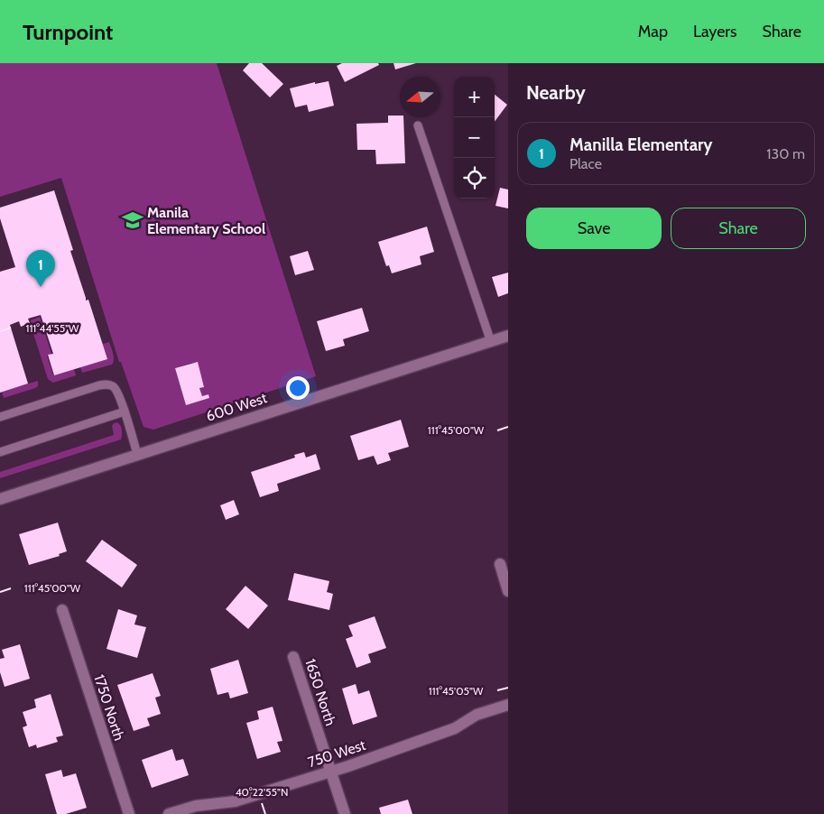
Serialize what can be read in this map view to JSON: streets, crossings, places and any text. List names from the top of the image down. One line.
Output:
{"streets":{"street":["600 West","1650 North","1750 North","750 West"]},"crossings":[["1650 North","750 West"]],"places":{"school or university":["Manila Elementary School"]},"north":"left","page":{"header":"Turnpoint","nav":["Map","Layers","Share"],"heading":"Nearby","map_buttons":["+","−"],"list":[{"mark":"1","name":"Manilla Elementary","note":"Place","value":"130 m"}],"buttons":["Save","Share"],"pins":"1"},"coordinates":["111°44'55\"W","111°45'00\"W","111°45'05\"W","40°22'55\"N"]}
